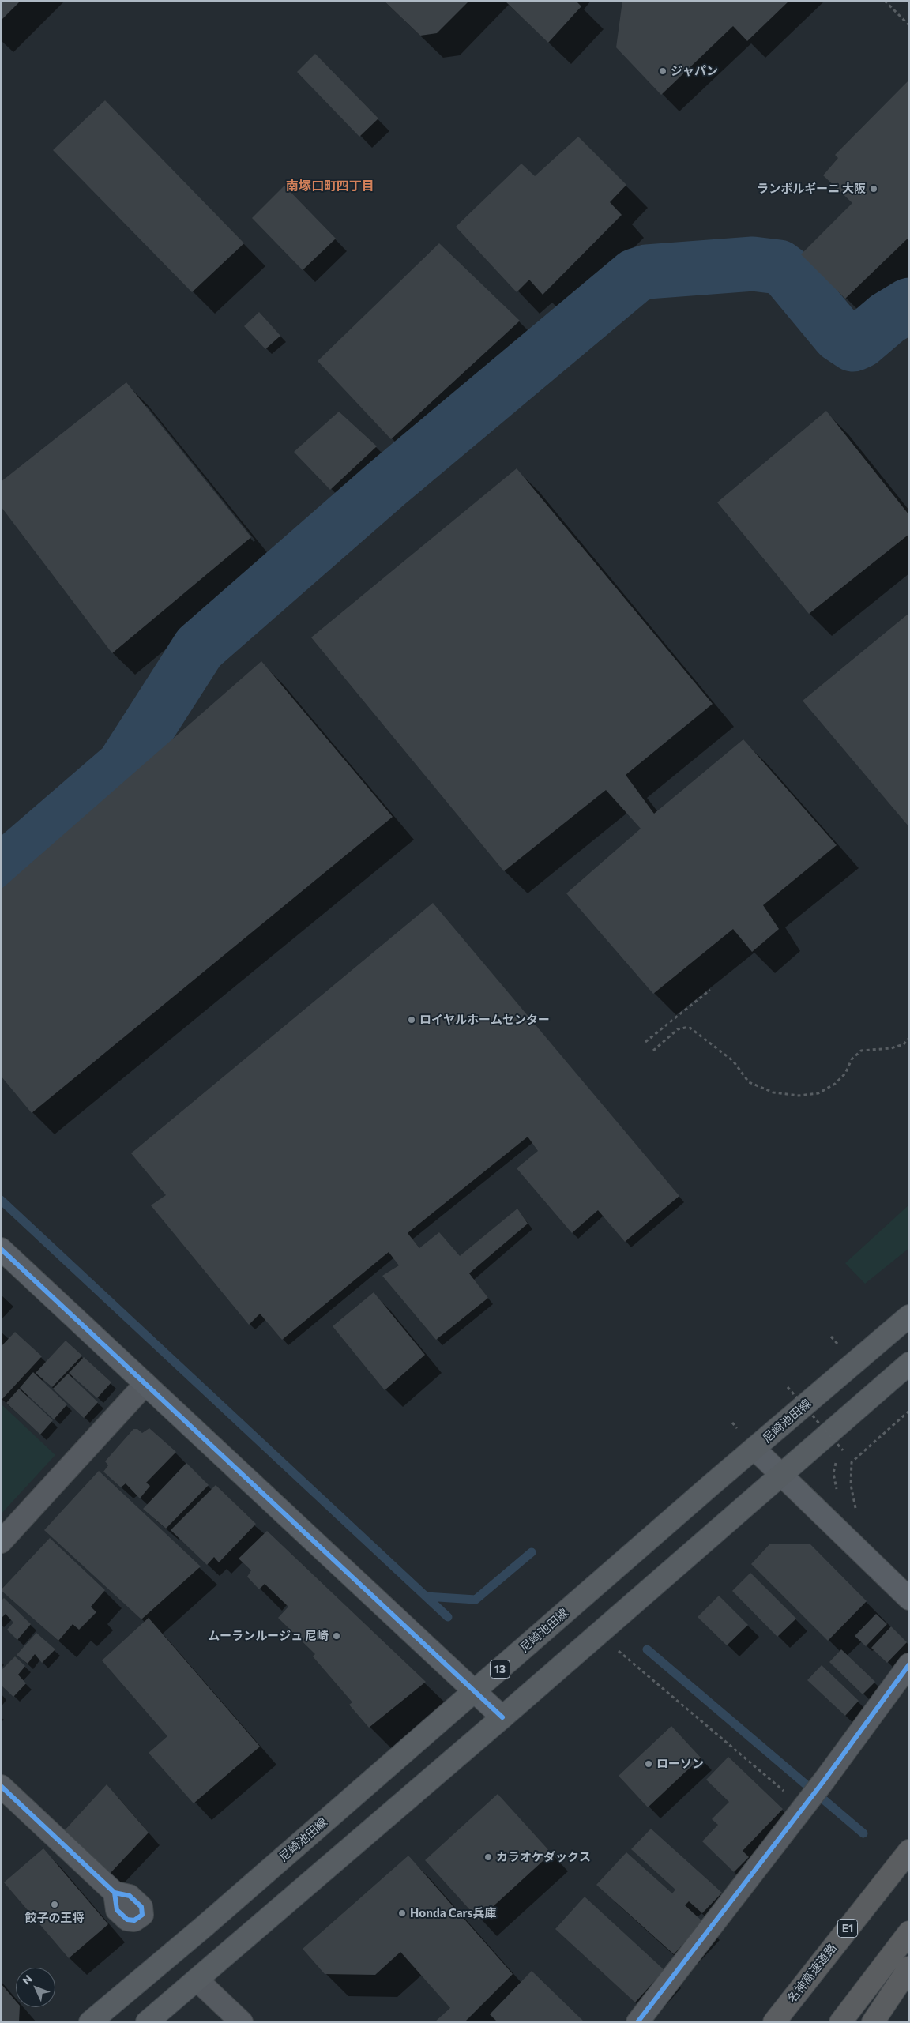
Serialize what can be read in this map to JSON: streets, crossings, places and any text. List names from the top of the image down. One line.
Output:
{"streets":{"highway":["E1","名神高速道路"],"main road":["尼崎池田線","13"]},"crossings":[["E1","名神高速道路"]],"districts":["南塚口町四丁目"],"places":["ジャパン","ランボルギーニ 大阪","ロイヤルホームセンター","ムーランルージュ 尼崎","ローソン","カラオケダックス","餃子の王将","Honda Cars兵庫"],"north":"top left"}
